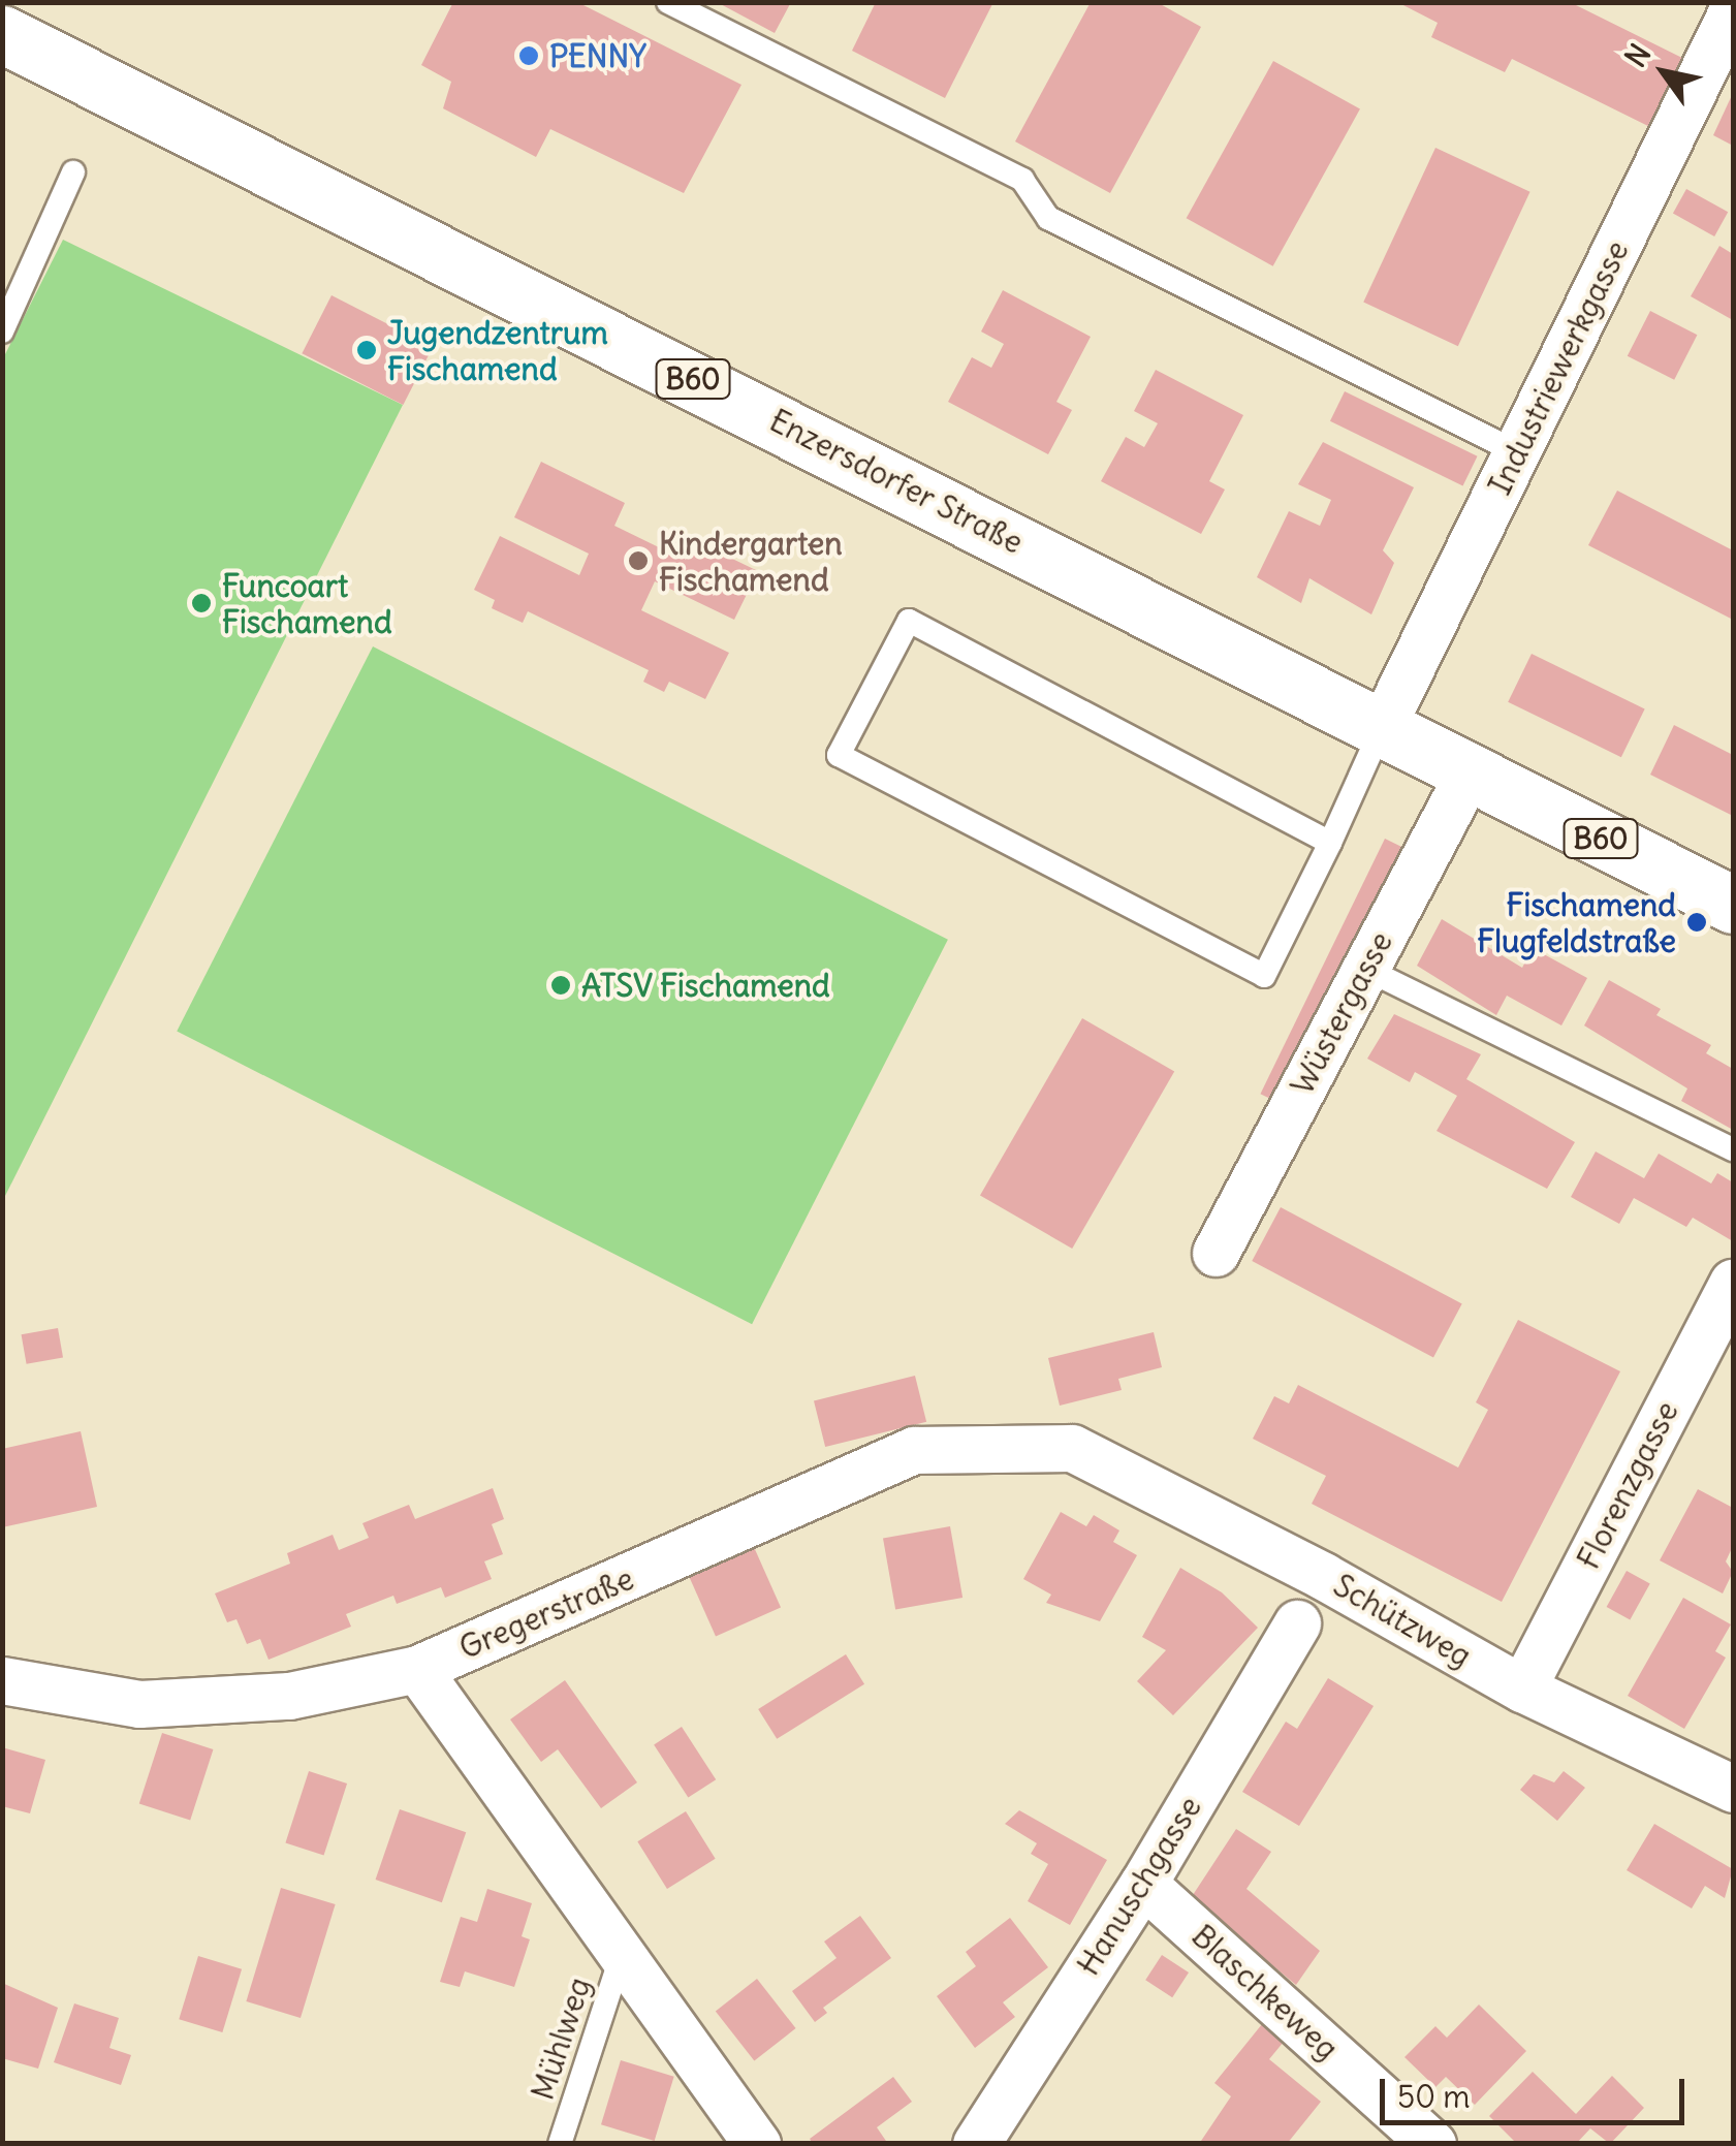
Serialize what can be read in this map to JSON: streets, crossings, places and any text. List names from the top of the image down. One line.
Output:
{"streets":{"main road":["B60","Enzersdorfer Straße"],"street":["Industriewerkgasse","Wüstergasse","Florenzgasse","Gregerstraße","Schützweg","Hanuschgasse","Blaschkeweg"],"lane":["Mühlweg"]},"crossings":[["Industriewerkgasse","Enzersdorfer Straße"],["Enzersdorfer Straße","Wüstergasse"],["Florenzgasse","Schützweg"],["Gregerstraße","Schützweg"],["Hanuschgasse","Blaschkeweg"]],"places":["PENNY","Jugendzentrum Fischamend","Kindergarten Fischamend","Funcoart Fischamend","Fischamend Flugfeldstraße","ATSV Fischamend"],"scale_bar":"50 m","north":"top left"}
